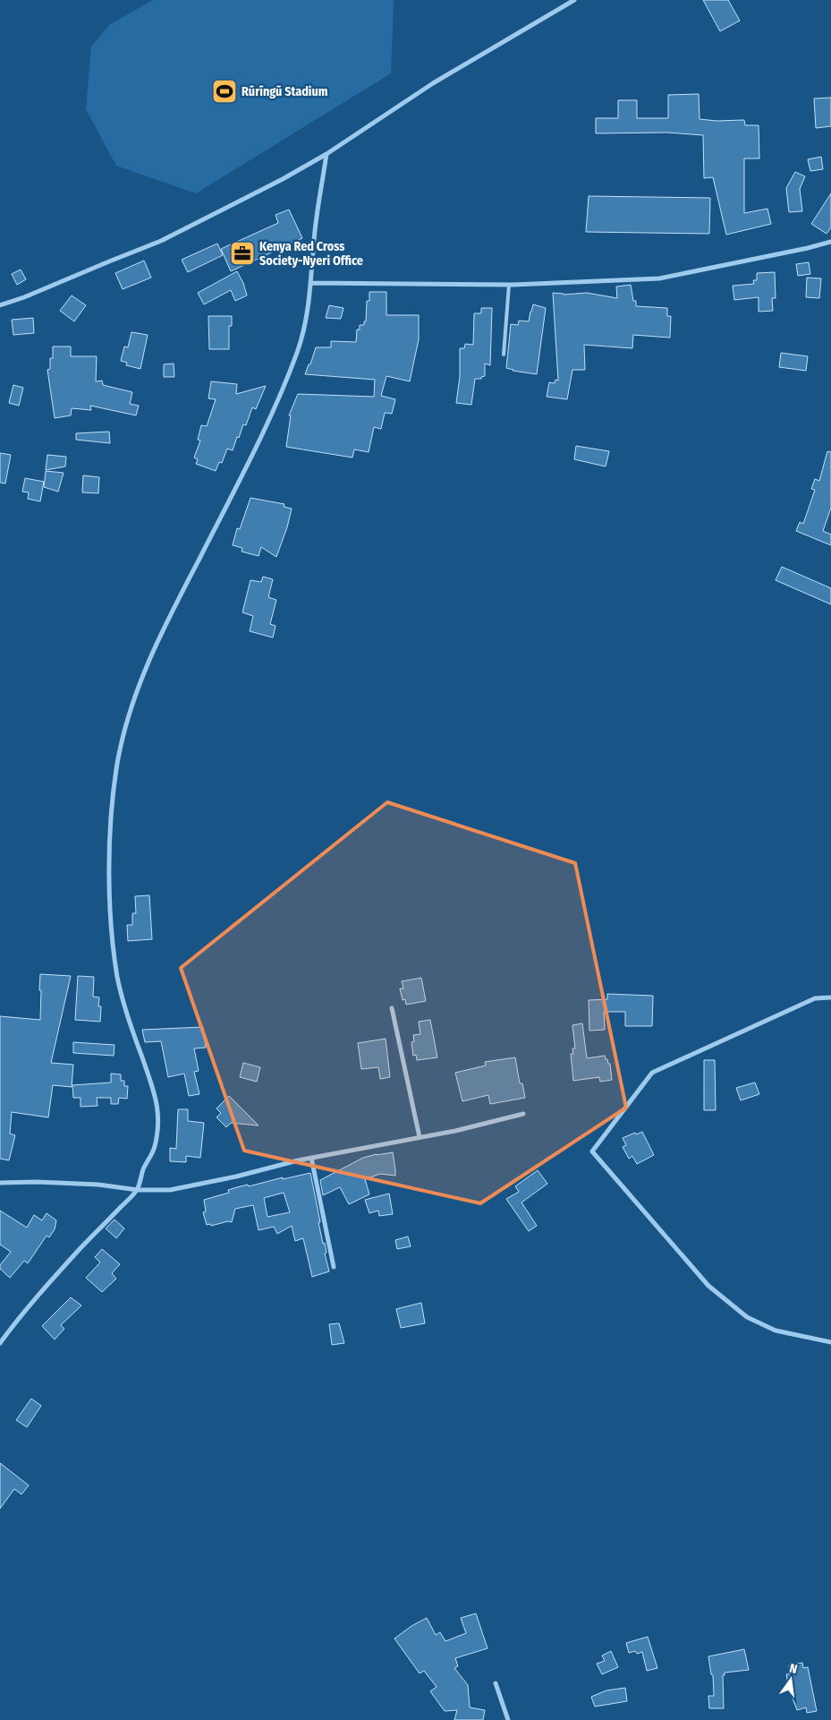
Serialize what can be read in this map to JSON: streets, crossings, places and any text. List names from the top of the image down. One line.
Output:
{"places":{"sports":["Rũrĩngũ Stadium"],"office":["Kenya Red Cross Society-Nyeri Office"]},"north":"top"}
